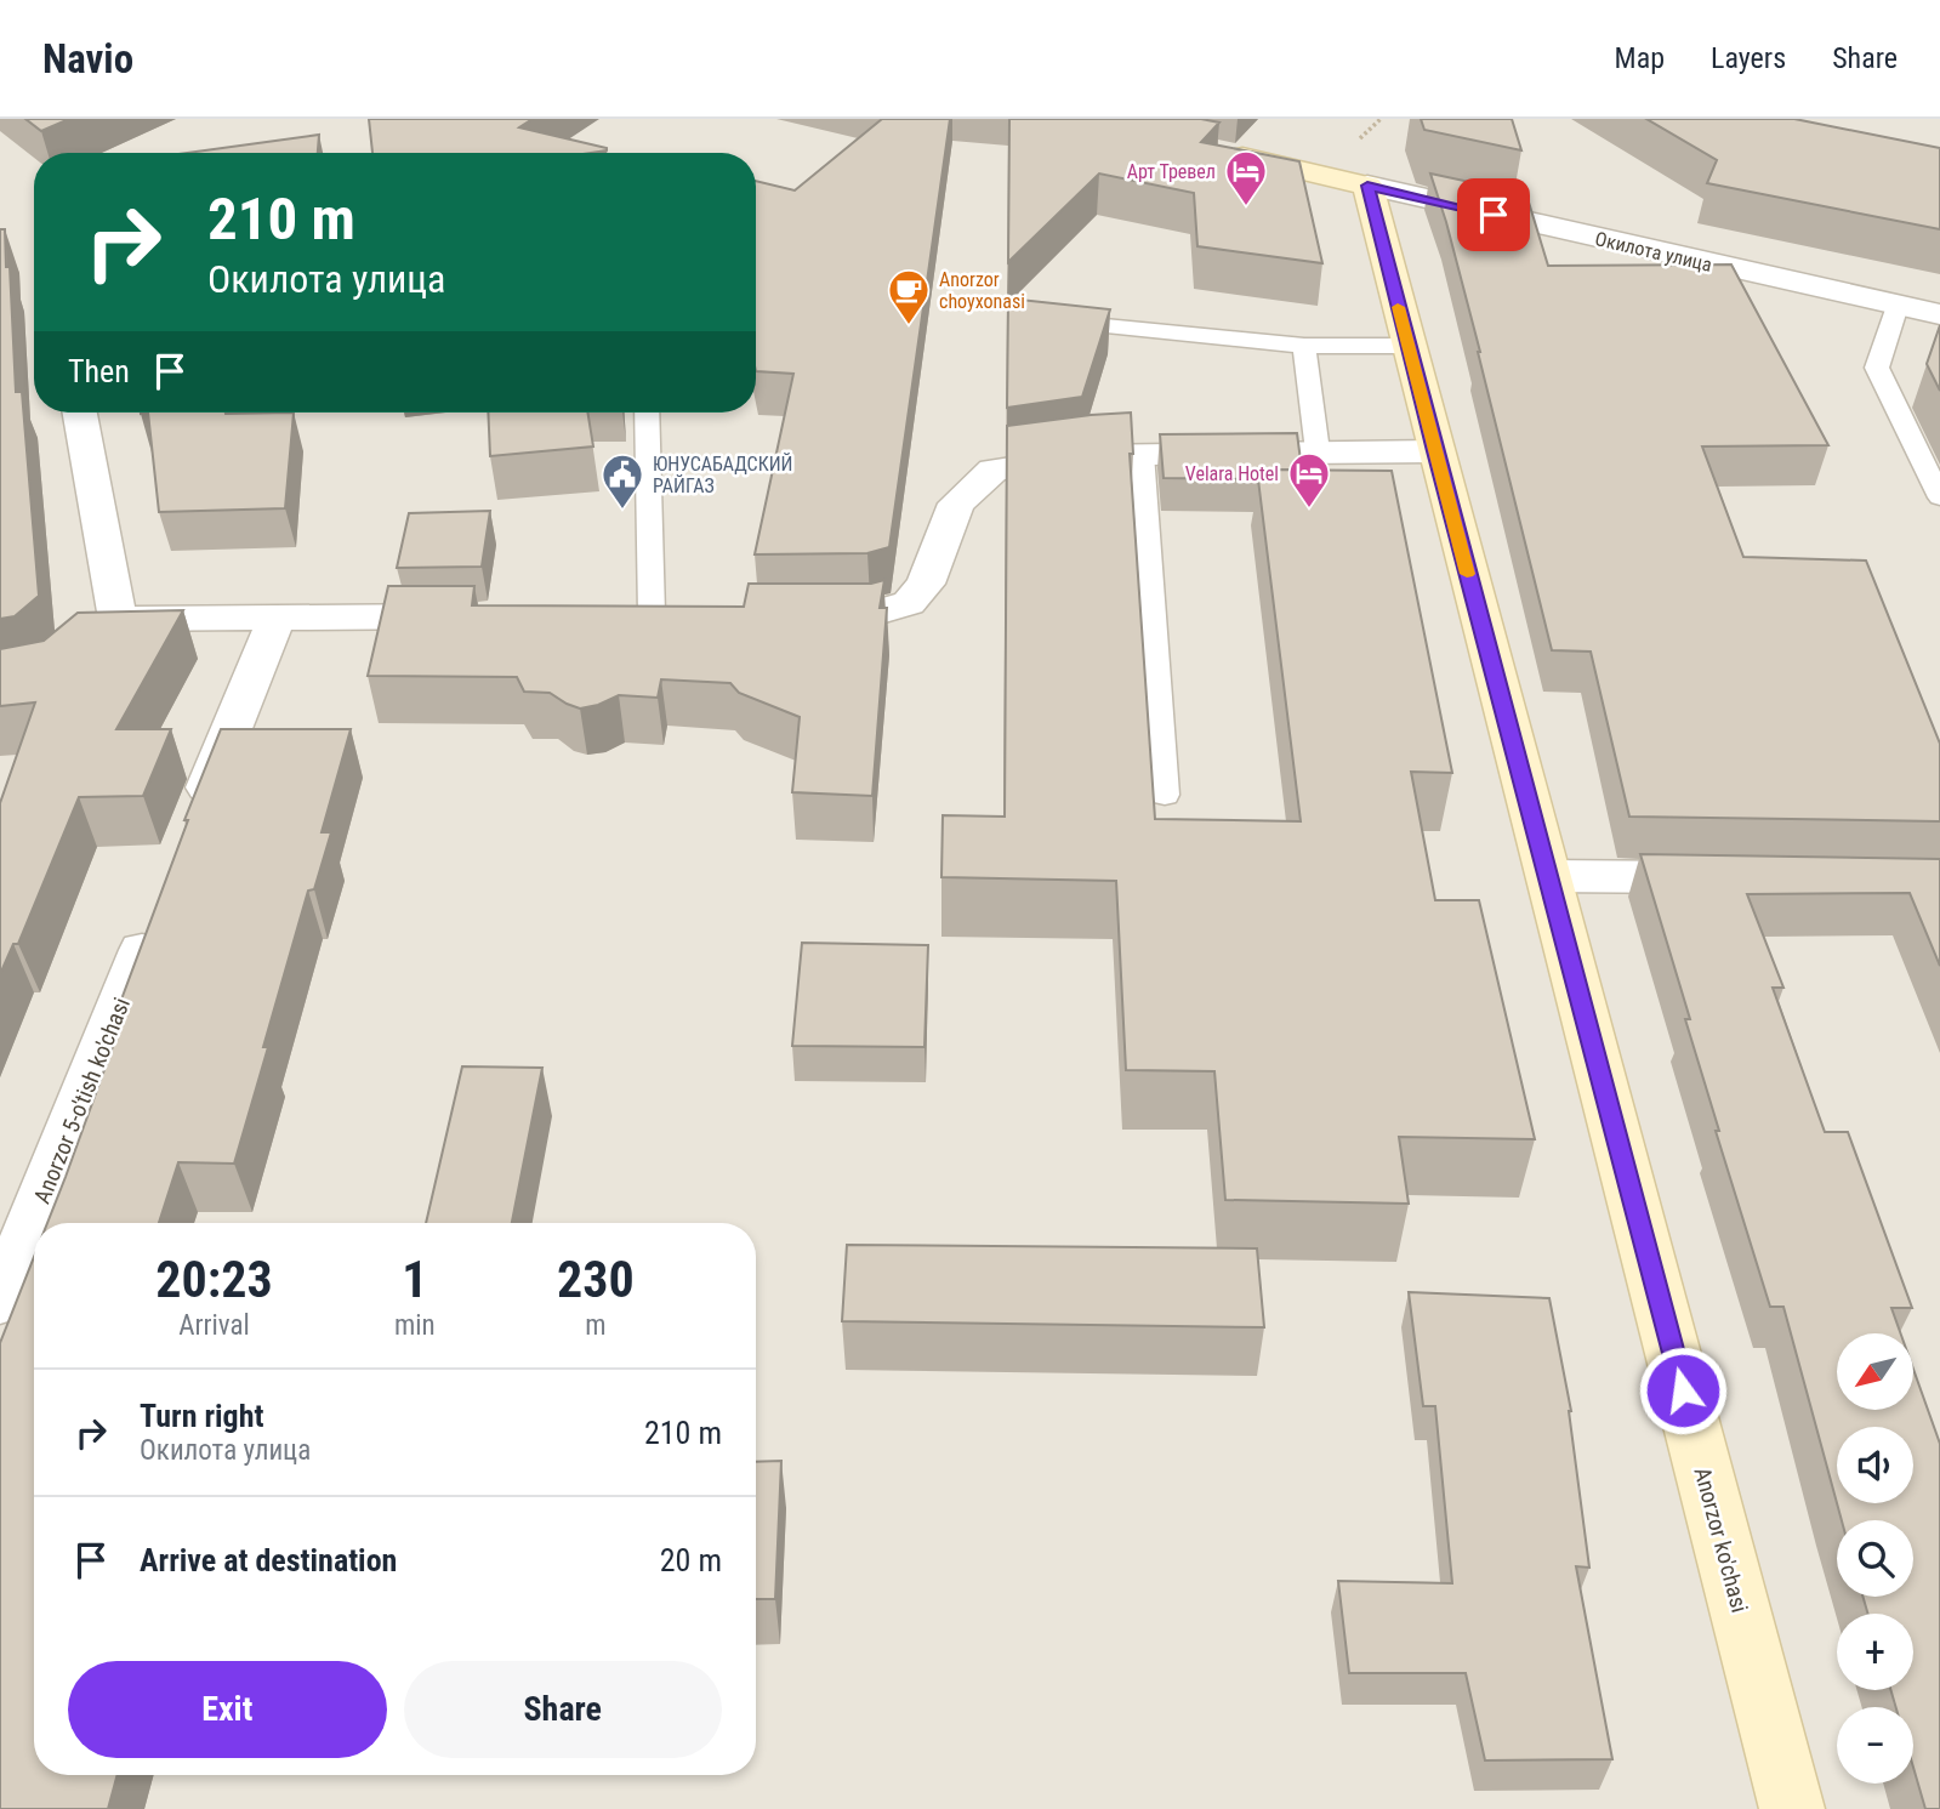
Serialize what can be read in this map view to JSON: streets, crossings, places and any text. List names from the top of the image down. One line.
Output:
{"streets":{"street":["Окилота улица","Anorzor 5-o'tish ko'chasi","Anorzor ko'chasi"]},"crossings":[["Окилота улица","Anorzor ko'chasi"]],"places":{"hotel":["Арт Тревел","Velara Hotel"],"cafe":["Anorzor choyxonasi"],"public building":["ЮНУСАБАДСКИЙ РАЙГАЗ"]},"north":"bottom left","page":{"header":"Navio","nav":["Map","Layers","Share"],"turn":["210 m","Окилота улица"],"then":"Then","eta":["20:23","Arrival","1","min","230","m"],"map_buttons":["+","−"],"list":[{"name":"Turn right","note":"Окилота улица","value":"210 m"},{"name":"Arrive at destination","value":"20 m"}],"buttons":["Exit","Share"]}}
